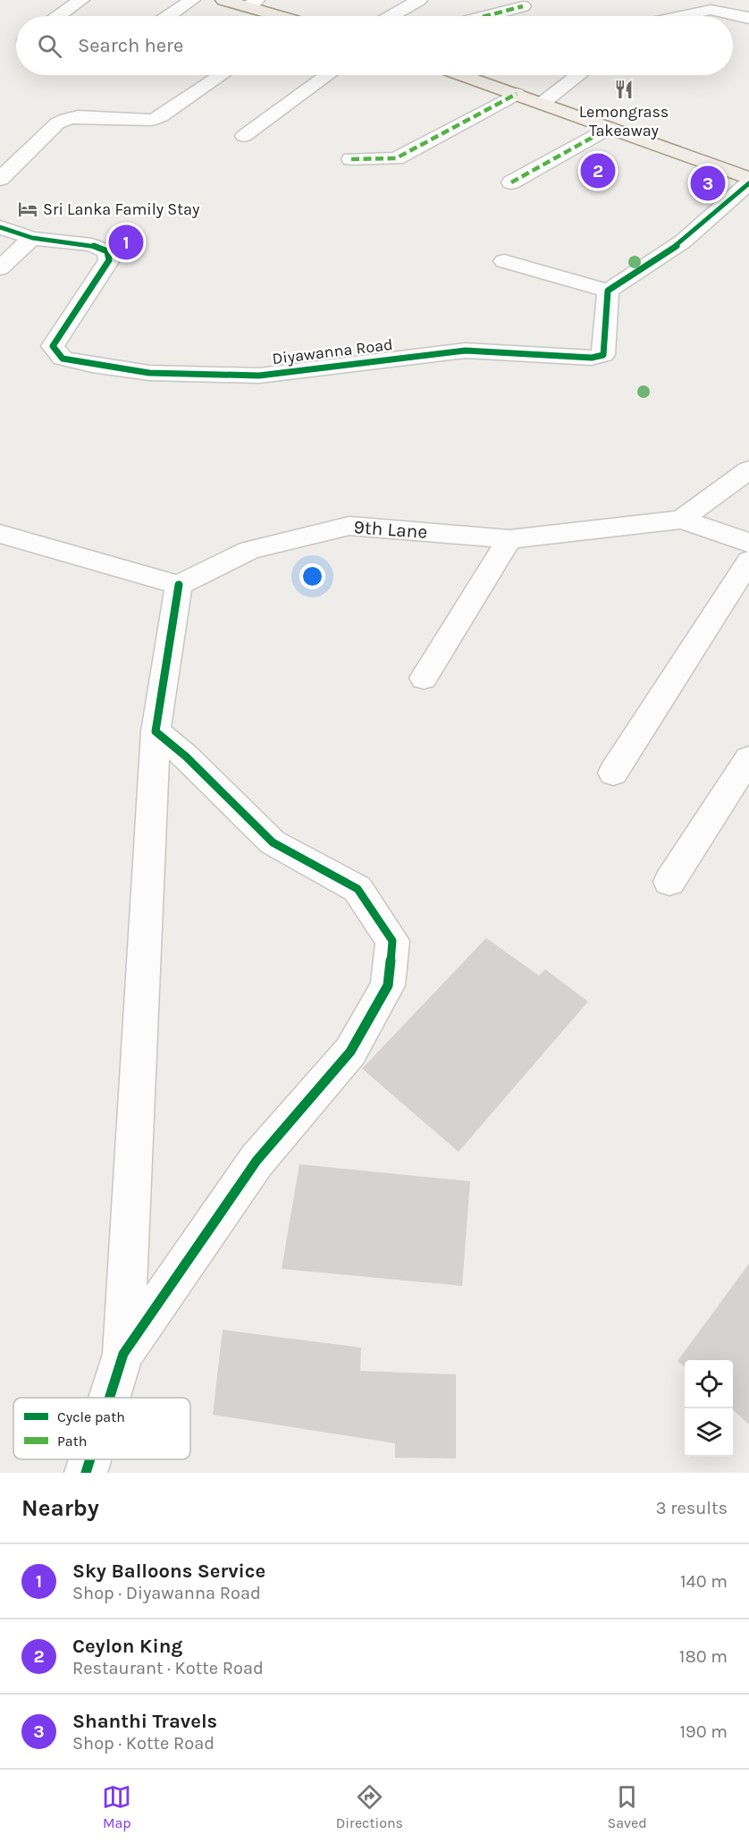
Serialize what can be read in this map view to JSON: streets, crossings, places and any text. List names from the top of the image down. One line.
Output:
{"streets":{"street":["Diyawanna Road","9th Lane"]},"places":{"restaurant":["Lemongrass Takeaway"],"hotel":["Sri Lanka Family Stay"]},"legend":["Cycle path","Path"],"page":{"search":"Search here","pins":["2","3","1"],"heading":["Nearby","3 results"],"list":[{"mark":"1","name":"Sky Balloons Service","note":"Shop · Diyawanna Road","value":"140 m"},{"mark":"2","name":"Ceylon King","note":"Restaurant · Kotte Road","value":"180 m"},{"mark":"3","name":"Shanthi Travels","note":"Shop · Kotte Road","value":"190 m"}],"nav":["Map","Directions","Saved"]}}
